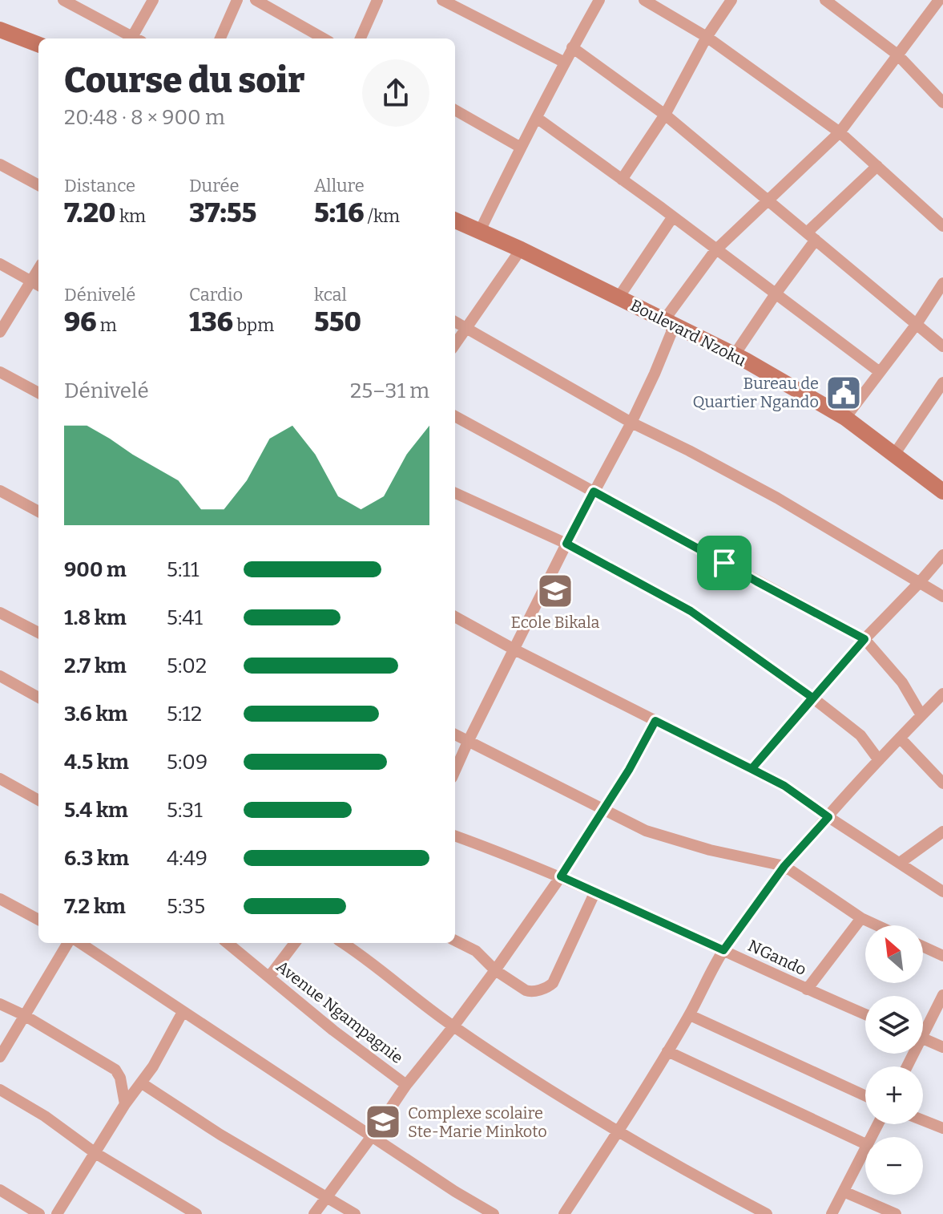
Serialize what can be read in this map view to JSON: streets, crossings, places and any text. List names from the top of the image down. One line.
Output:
{"streets":{"street":["Boulevard Nzoku","NGando","Avenue Ngampagnie"]},"places":{"public building":["Bureau de Quartier Ngando"],"school or university":["Ecole Bikala","Complexe scolaire Ste-Marie Minkoto"]},"north":"top left","page":{"heading":["Course du soir","20:48 · 8 × 900 m"],"stats":[["Distance","7.20 km"],["Durée","37:55"],["Allure","5:16 /km"],["Dénivelé","96 m"],["Cardio","136 bpm"],["kcal","550"]],"chart":["Dénivelé","25–31 m"],"list":[{"name":"900 m","note":"5:11"},{"name":"1.8 km","note":"5:41"},{"name":"2.7 km","note":"5:02"},{"name":"3.6 km","note":"5:12"},{"name":"4.5 km","note":"5:09"},{"name":"5.4 km","note":"5:31"},{"name":"6.3 km","note":"4:49"},{"name":"7.2 km","note":"5:35"}],"map_buttons":["+","−"]}}
